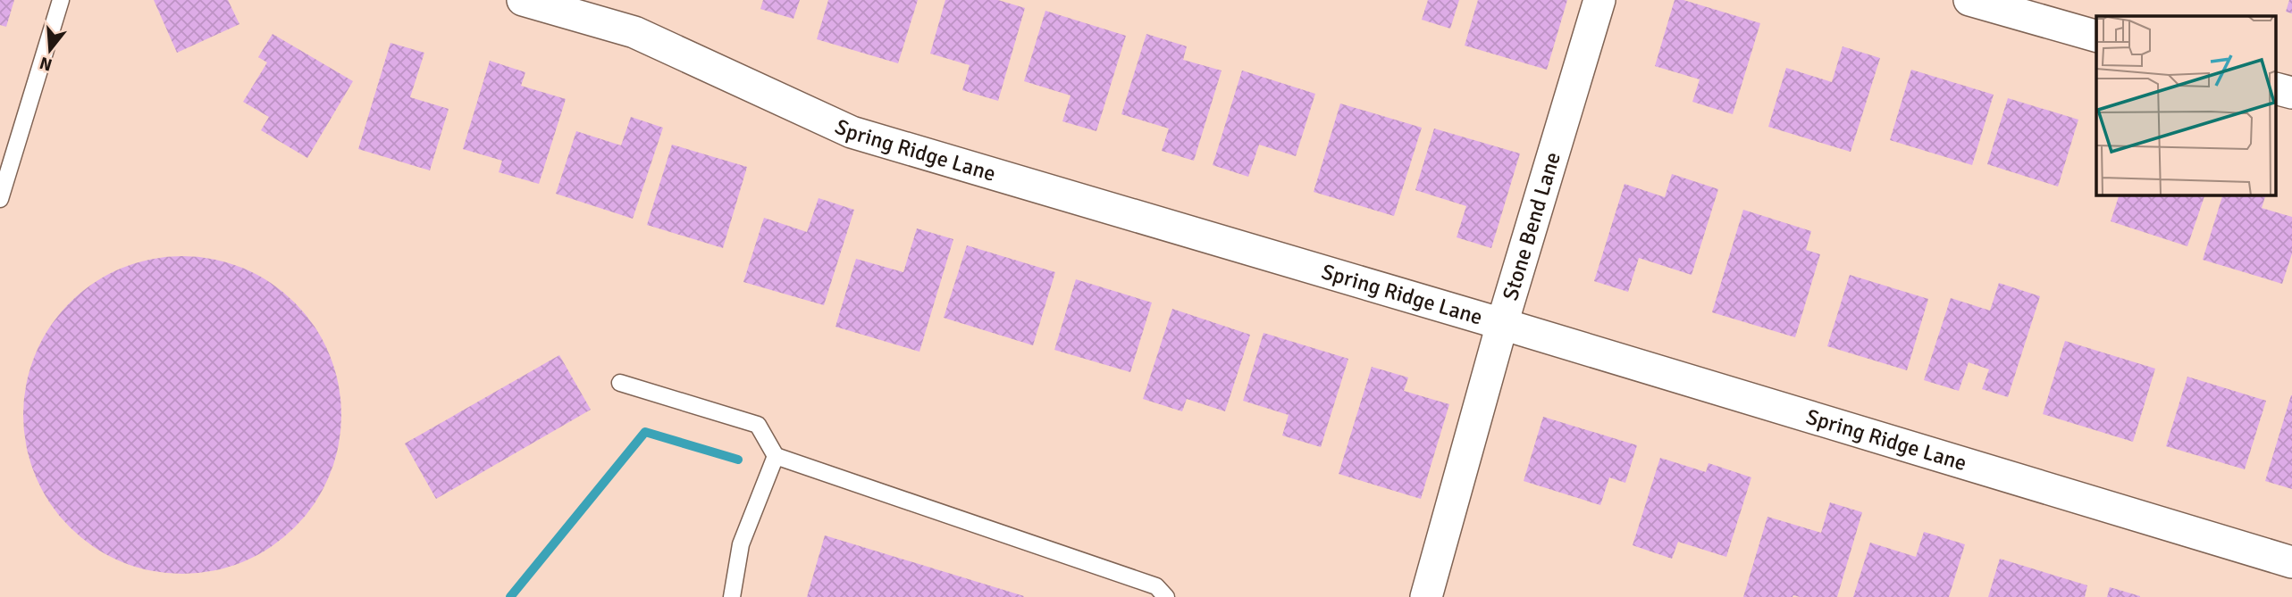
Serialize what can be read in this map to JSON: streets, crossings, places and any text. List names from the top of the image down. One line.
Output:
{"streets":{"street":["Spring Ridge Lane","Stone Bend Lane"]},"crossings":[["Spring Ridge Lane","Stone Bend Lane"]],"north":"bottom"}
